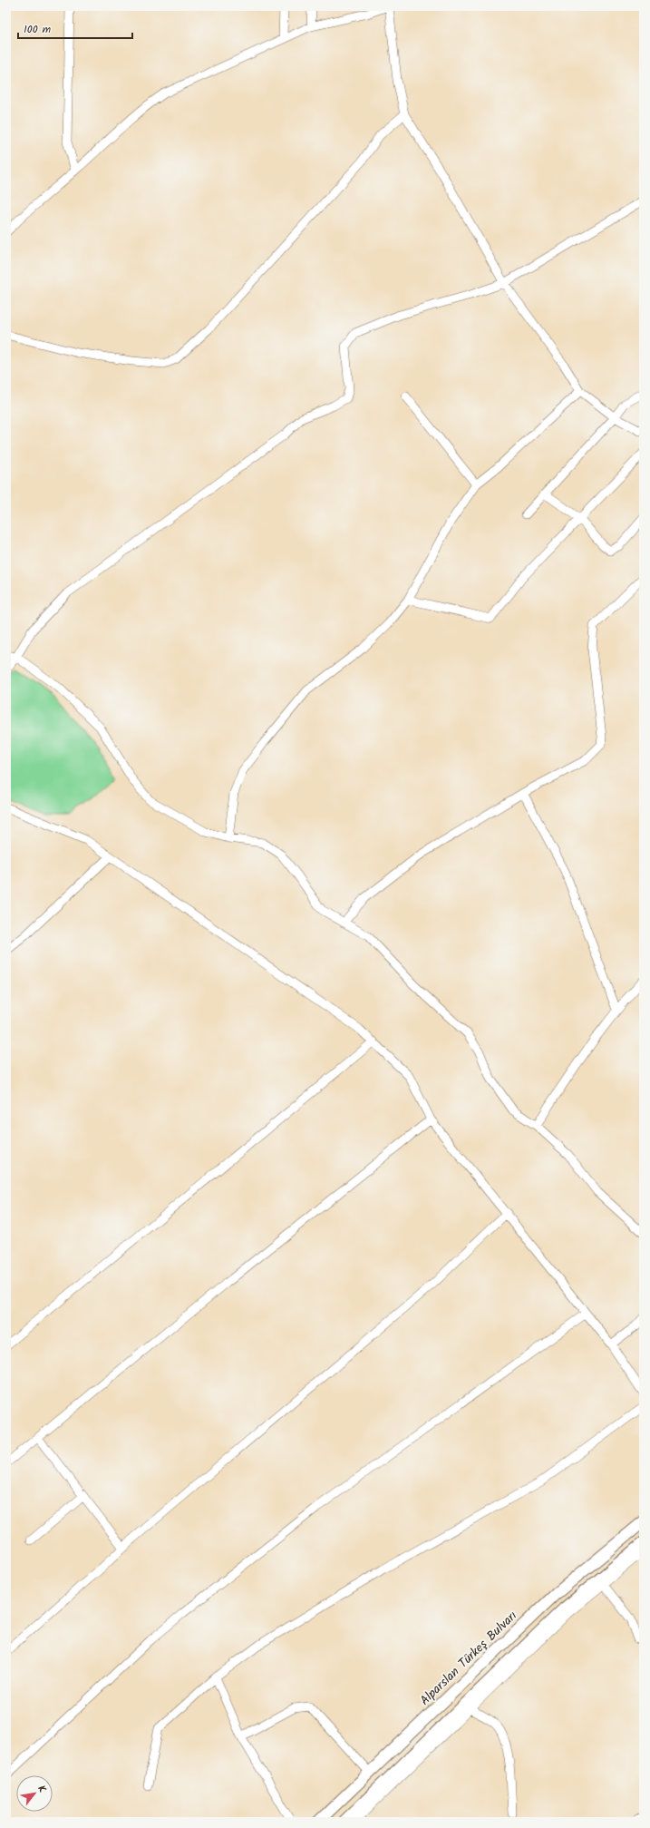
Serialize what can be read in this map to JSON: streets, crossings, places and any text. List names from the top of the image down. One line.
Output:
{"streets":{"main road":["Alparslan Türkeş Bulvarı"]},"scale_bar":"100 m","north":"top right"}
